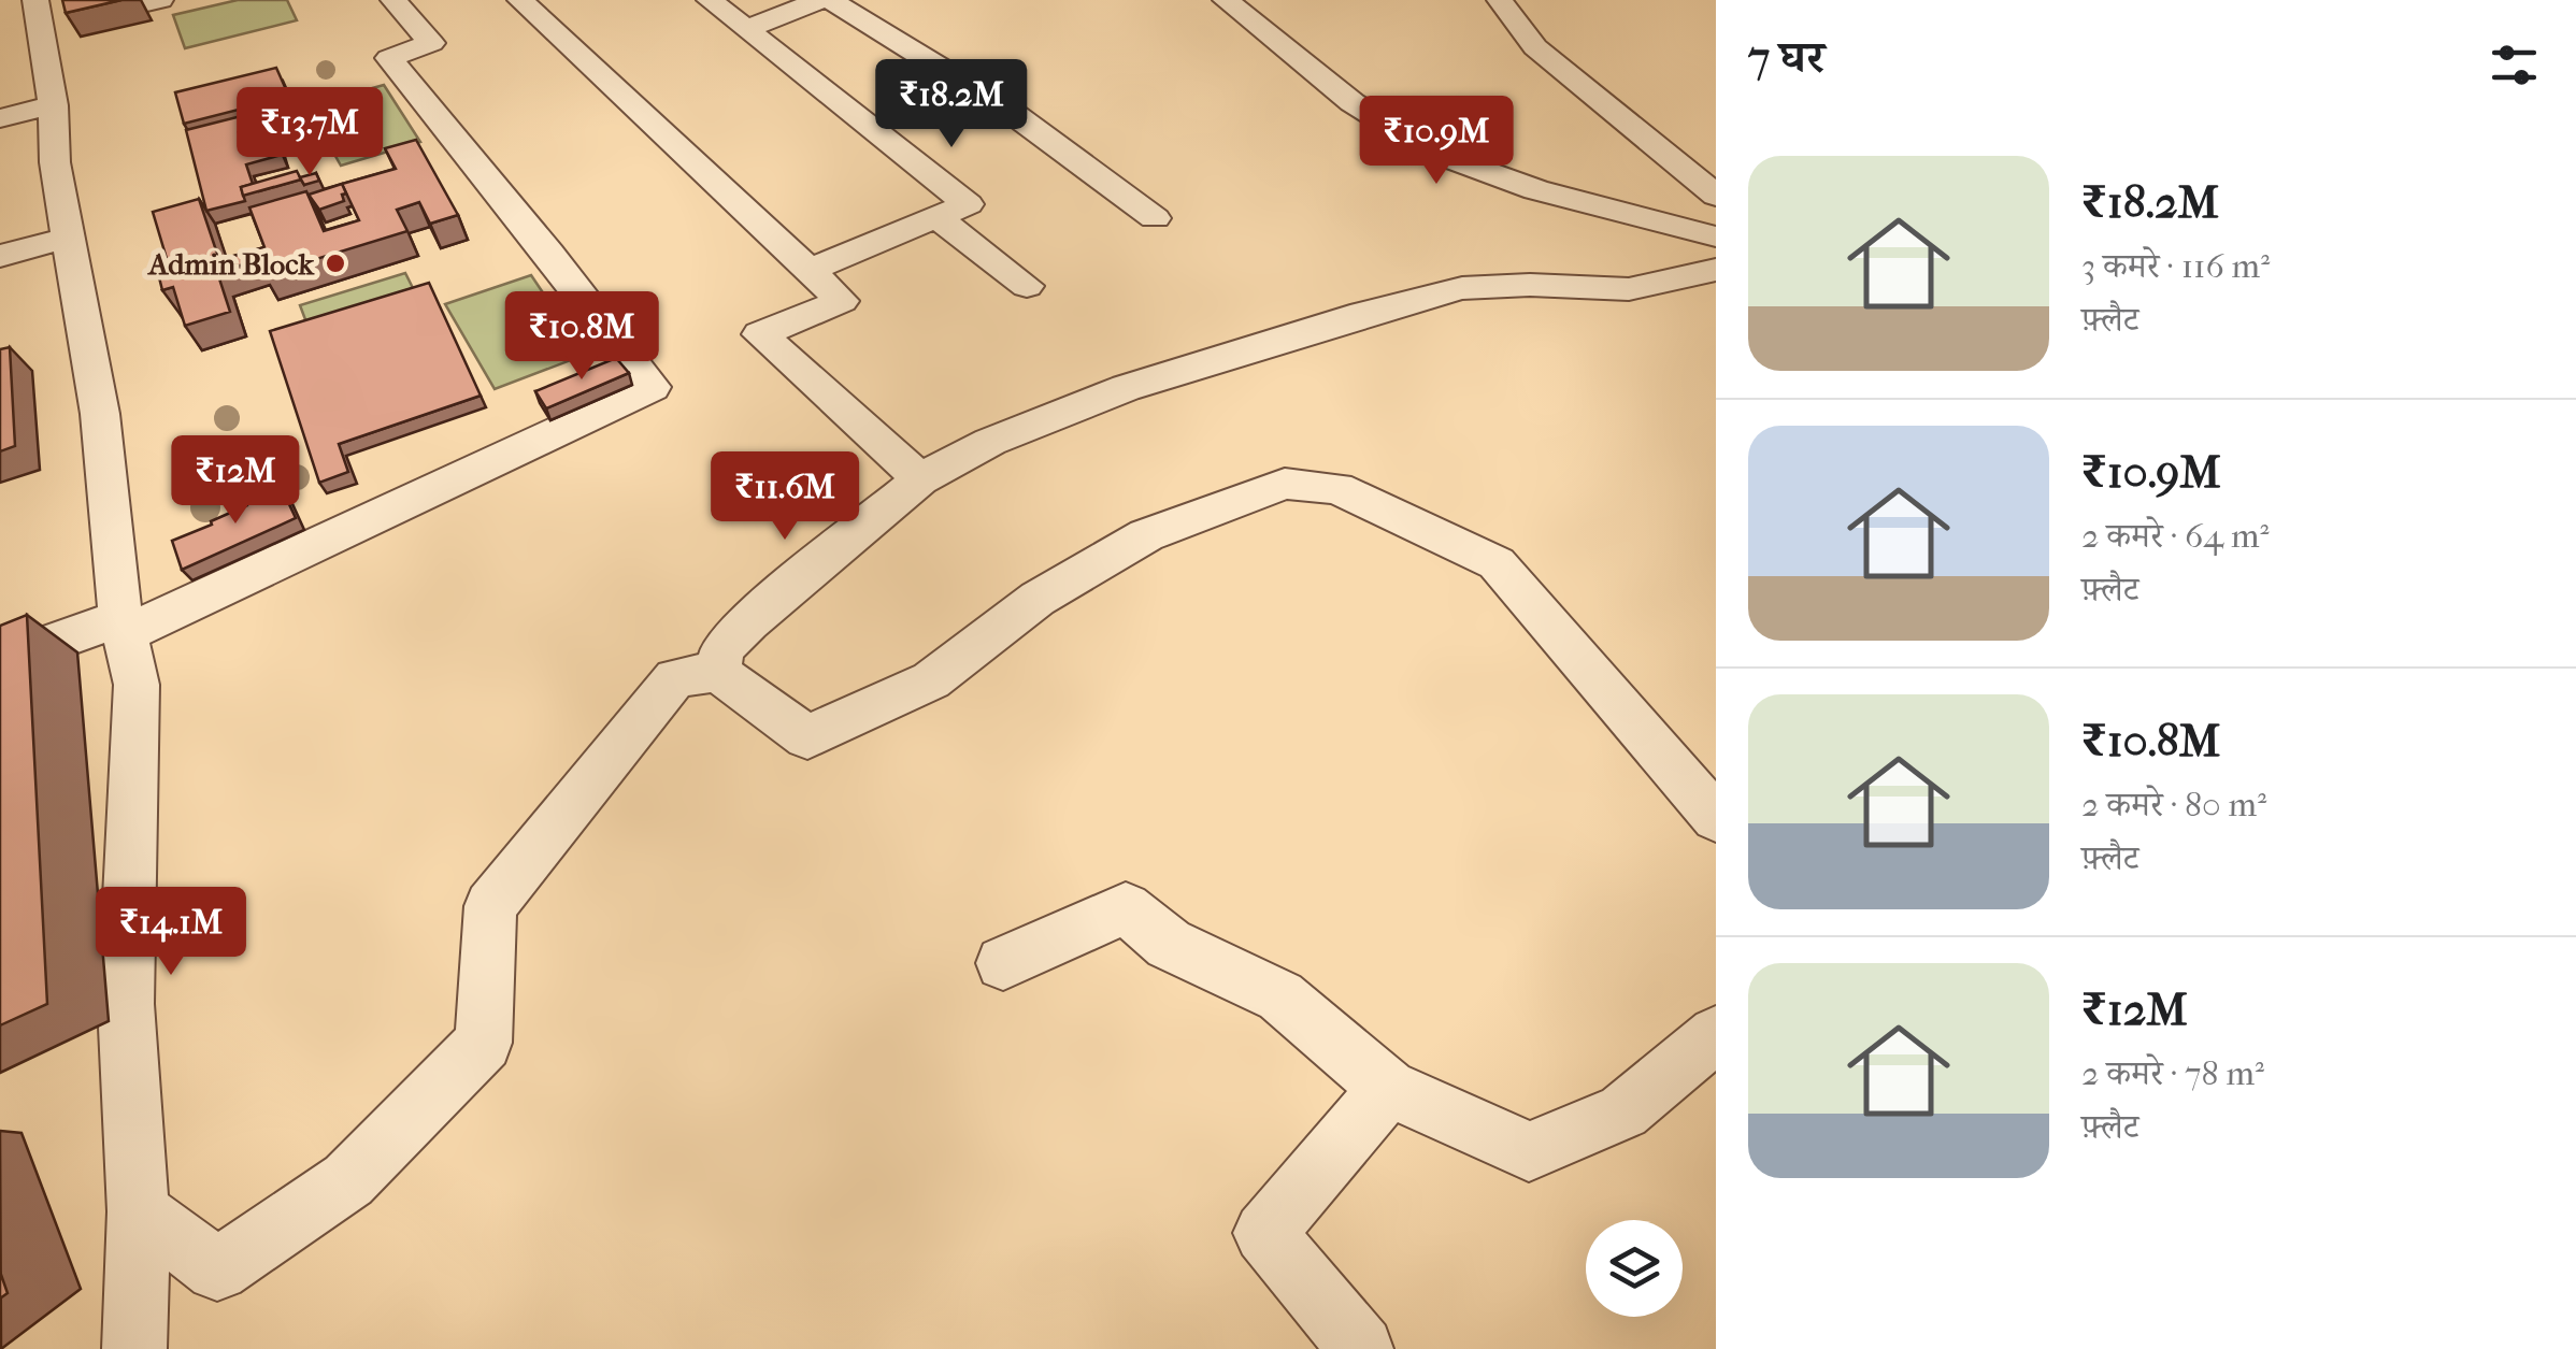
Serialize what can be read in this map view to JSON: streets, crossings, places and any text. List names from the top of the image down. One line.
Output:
{"places":["Admin Block"],"page":{"heading":"7 घर","price":["₹18.2M","₹13.7M","₹10.9M","₹10.8M","₹12M","₹11.6M","₹14.1M"],"list":[{"name":"₹18.2M","note":"3 कमरे · 116 m² · फ़्लैट"},{"name":"₹10.9M","note":"2 कमरे · 64 m² · फ़्लैट"},{"name":"₹10.8M","note":"2 कमरे · 80 m² · फ़्लैट"},{"name":"₹12M","note":"2 कमरे · 78 m² · फ़्लैट"}]}}
